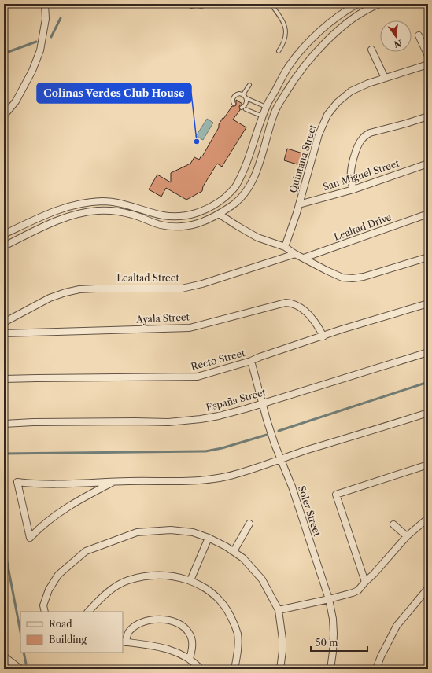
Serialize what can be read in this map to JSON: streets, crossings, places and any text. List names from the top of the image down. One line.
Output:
{"streets":{"street":["Quintana Street","San Miguel Street","Lealtad Drive","Lealtad Street","Ayala Street","Recto Street","España Street","Soler Street"]},"crossings":[["Quintana Street","San Miguel Street"],["Ayala Street","Recto Street"],["Recto Street","Soler Street"],["España Street","Soler Street"]],"places":["Colinas Verdes Club House"],"legend":["Road","Building"],"scale_bar":"50 m","north":"bottom"}
